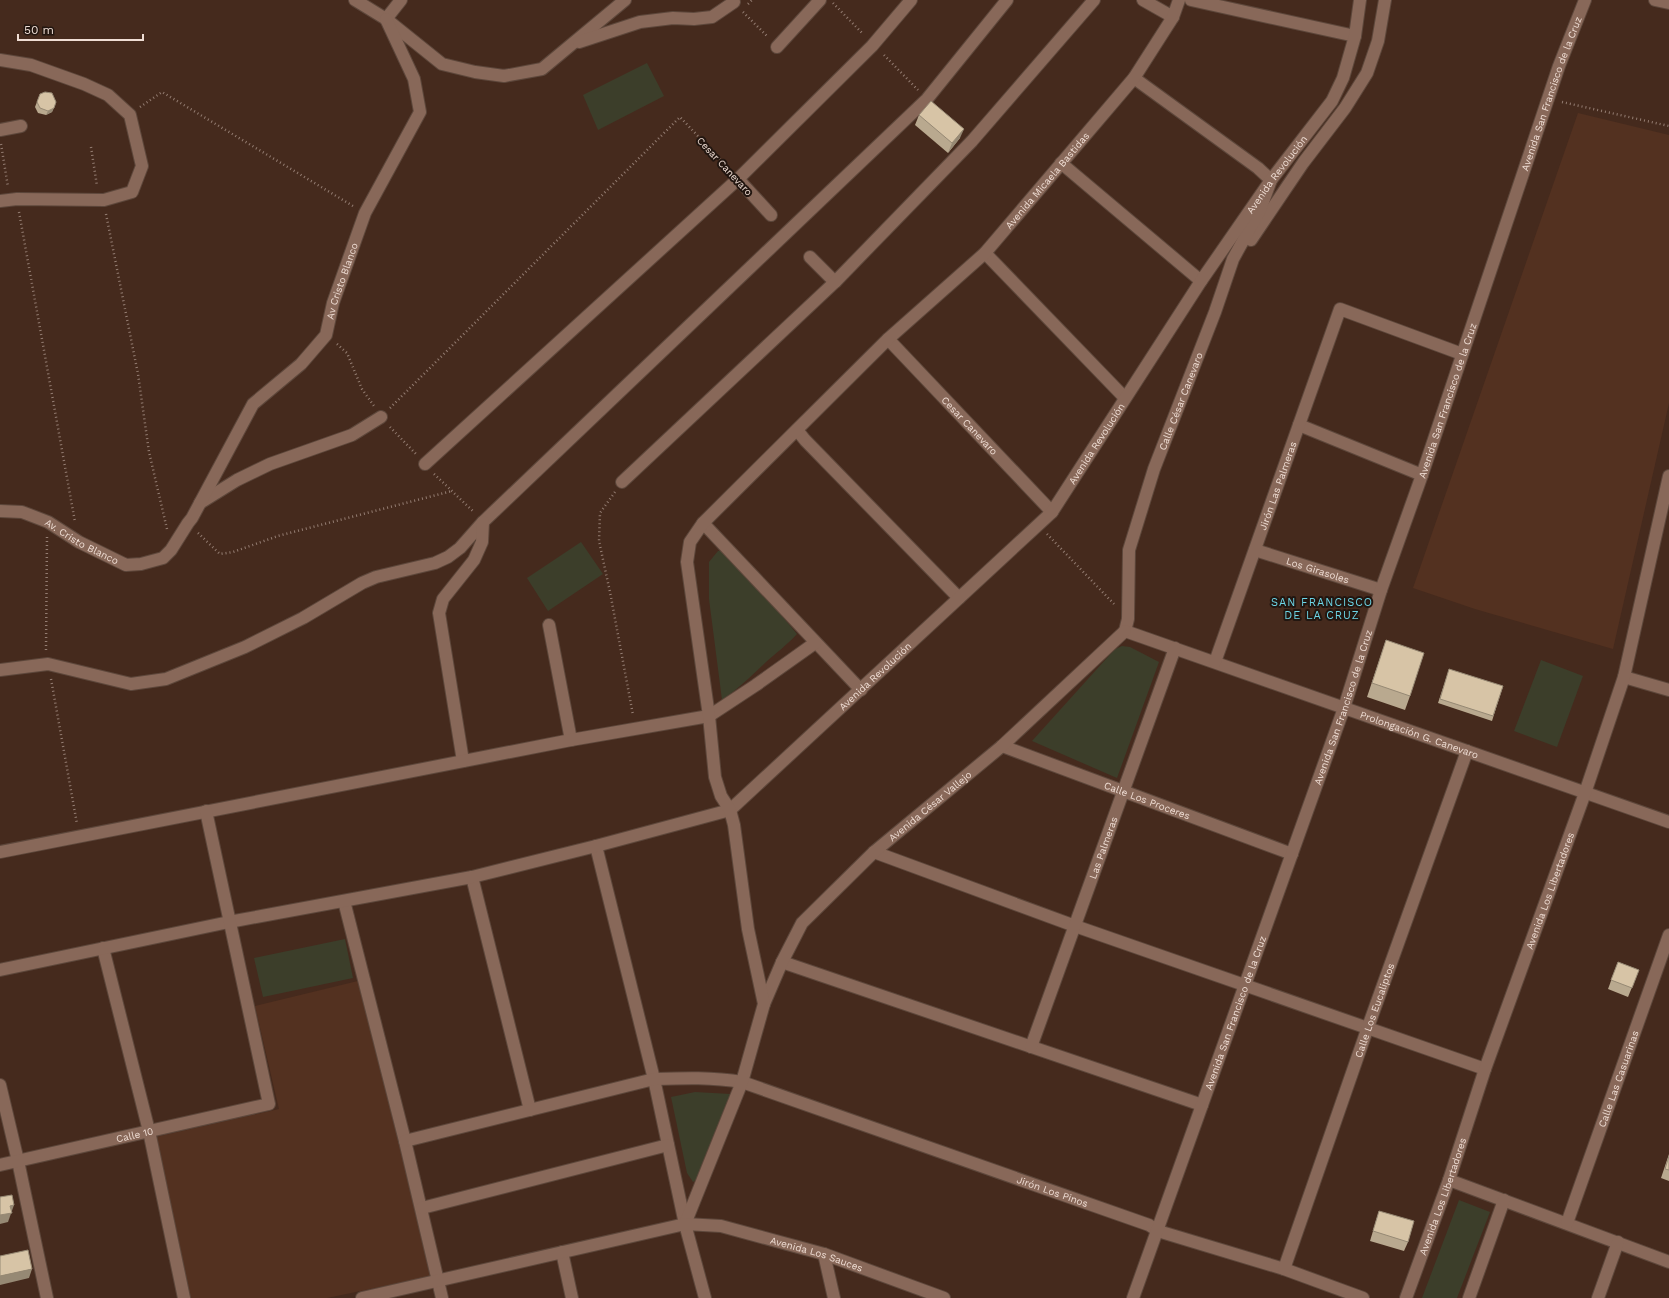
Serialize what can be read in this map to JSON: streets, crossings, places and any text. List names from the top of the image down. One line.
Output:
{"streets":{"street":["Avenida San Francisco de la Cruz","Cesar Canevaro","Avenida Revolución","Avenida Micaela Bastidas","Av Cristo Blanco","Calle César Canevaro","Jirón Las Palmeras","Av. Cristo Blanco","Los Girasoles","Prolongación G. Canevaro","Calle Los Proceres","Avenida César Vallejo","Las Palmeras","Avenida Los Libertadores","Calle Los Eucaliptos","Calle Las Casuarinas","Calle 10","Jirón Los Pinos","Avenida Los Sauces"]},"crossings":[["Avenida San Francisco de la Cruz","Jirón Las Palmeras"],["Avenida San Francisco de la Cruz","Los Girasoles"],["Avenida San Francisco de la Cruz","Prolongación G. Canevaro"],["Avenida San Francisco de la Cruz","Calle Los Proceres"],["Avenida San Francisco de la Cruz","Jirón Los Pinos"],["Cesar Canevaro","Avenida Revolución"],["Cesar Canevaro","Avenida Micaela Bastidas"],["Avenida Revolución","Avenida Micaela Bastidas"],["Avenida Revolución","Calle César Canevaro"],["Avenida Micaela Bastidas","Avenida César Vallejo"],["Av Cristo Blanco","Av. Cristo Blanco"],["Calle César Canevaro","Prolongación G. Canevaro"],["Calle César Canevaro","Avenida César Vallejo"],["Jirón Las Palmeras","Los Girasoles"],["Jirón Las Palmeras","Prolongación G. Canevaro"],["Prolongación G. Canevaro","Avenida César Vallejo"],["Prolongación G. Canevaro","Las Palmeras"],["Prolongación G. Canevaro","Avenida Los Libertadores"],["Prolongación G. Canevaro","Calle Los Eucaliptos"],["Calle Los Proceres","Avenida César Vallejo"],["Calle Los Proceres","Las Palmeras"],["Avenida César Vallejo","Jirón Los Pinos"],["Avenida César Vallejo","Avenida Los Sauces"],["Calle Los Eucaliptos","Jirón Los Pinos"]],"districts":["SAN FRANCISCO DE LA CRUZ"],"scale_bar":"50 m"}
